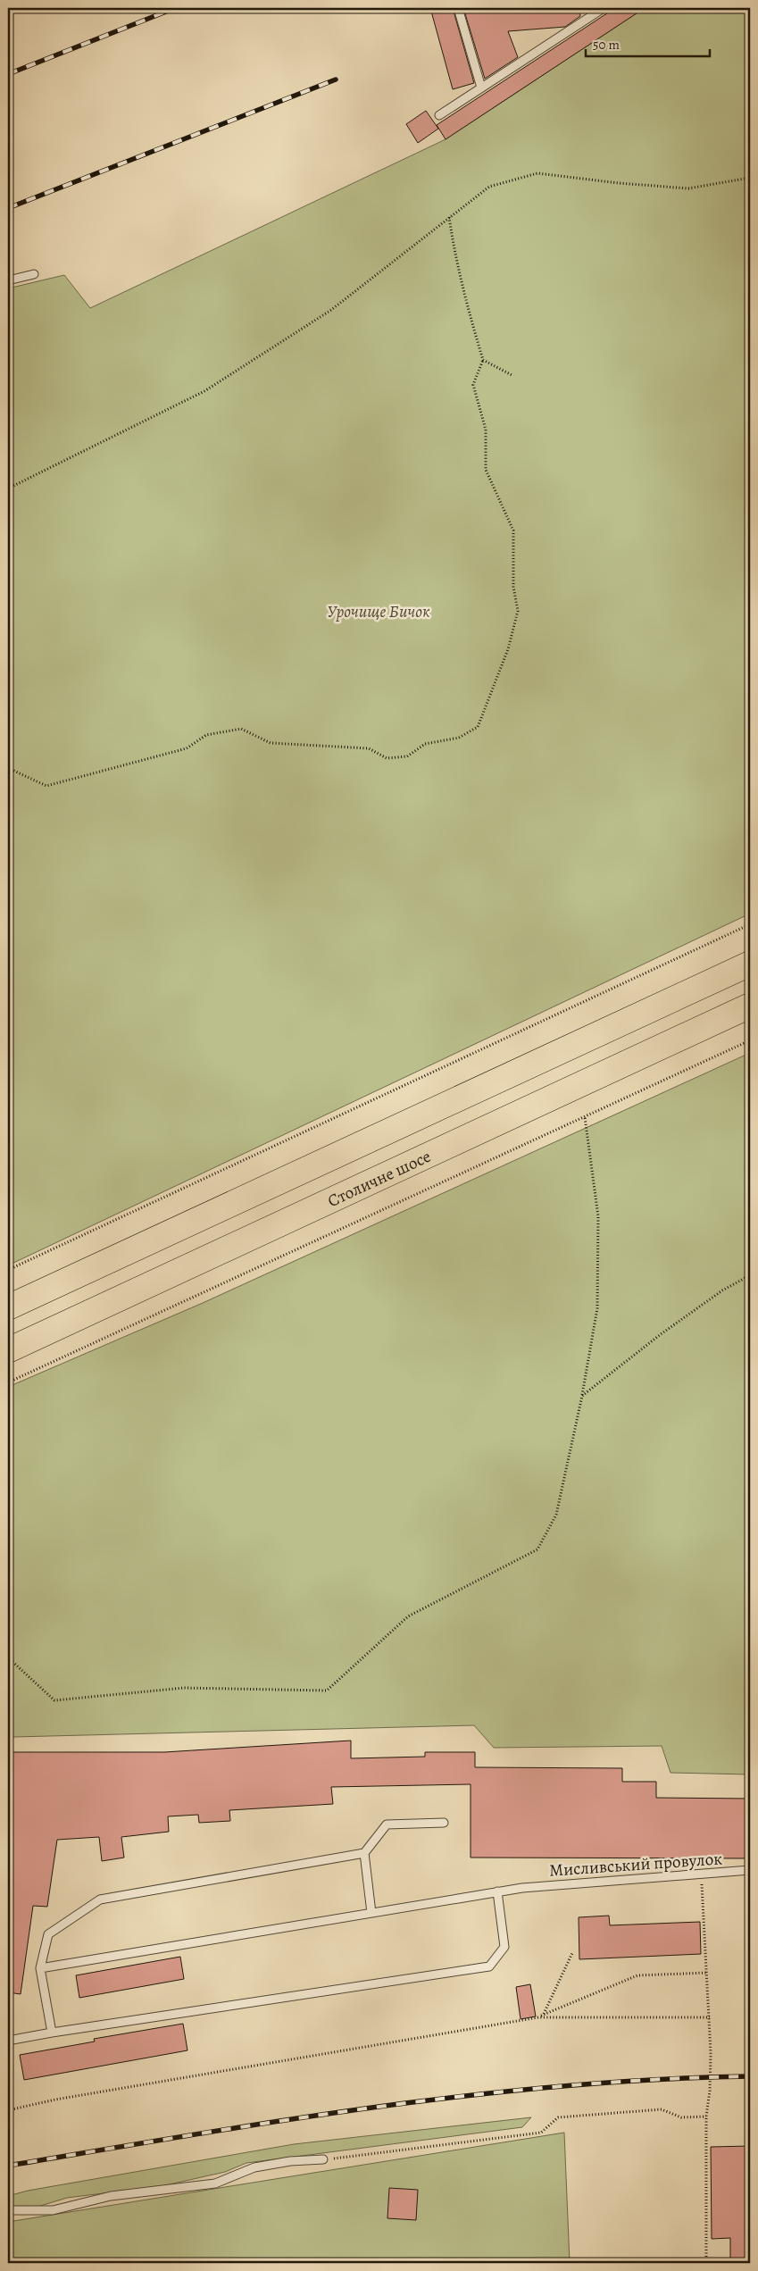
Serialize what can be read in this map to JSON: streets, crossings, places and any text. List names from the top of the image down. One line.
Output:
{"streets":{"highway":["Столичне шосе"],"lane":["Мисливський провулок"]},"parks":["Урочище Бичок"],"scale_bar":"50 m"}
